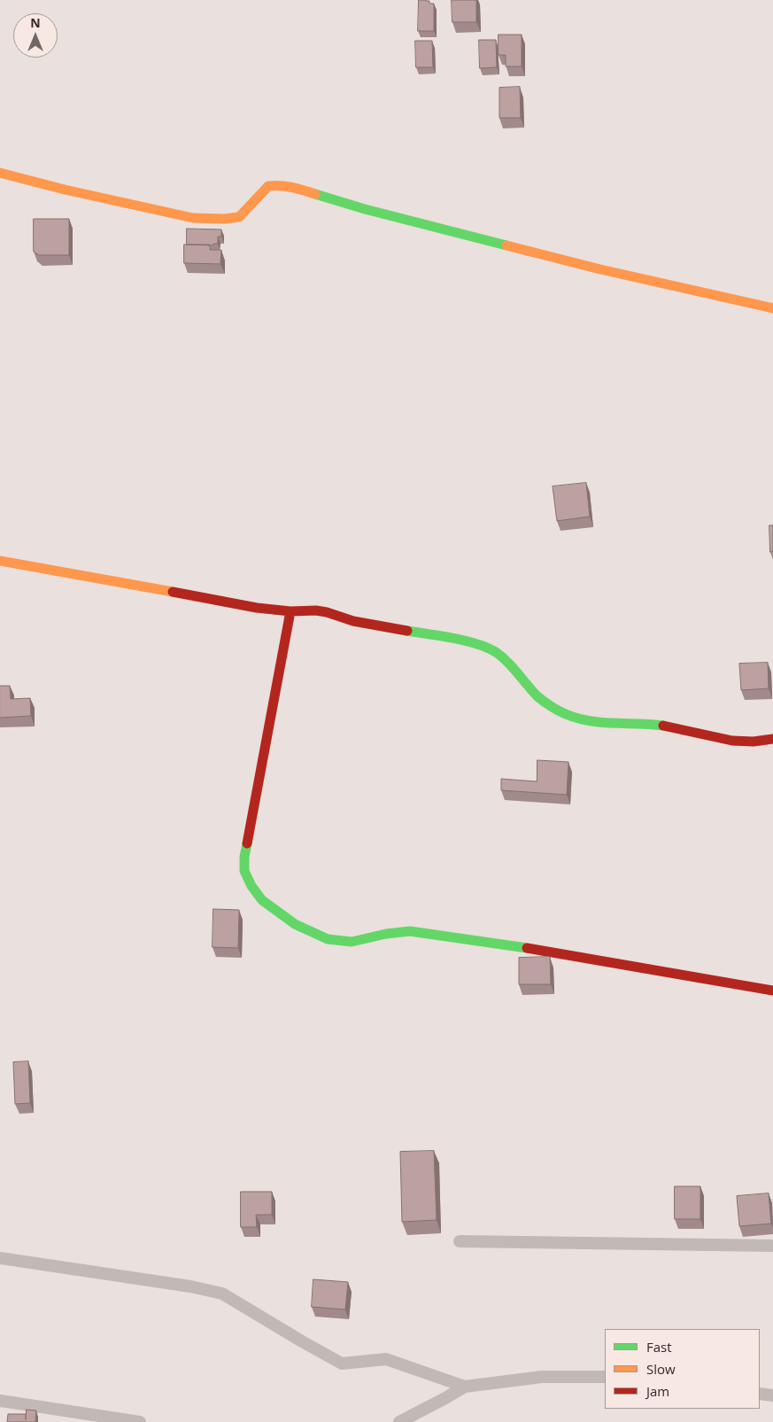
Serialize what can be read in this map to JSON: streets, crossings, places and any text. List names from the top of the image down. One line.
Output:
{"legend":["Fast","Slow","Jam"],"north":"top"}
